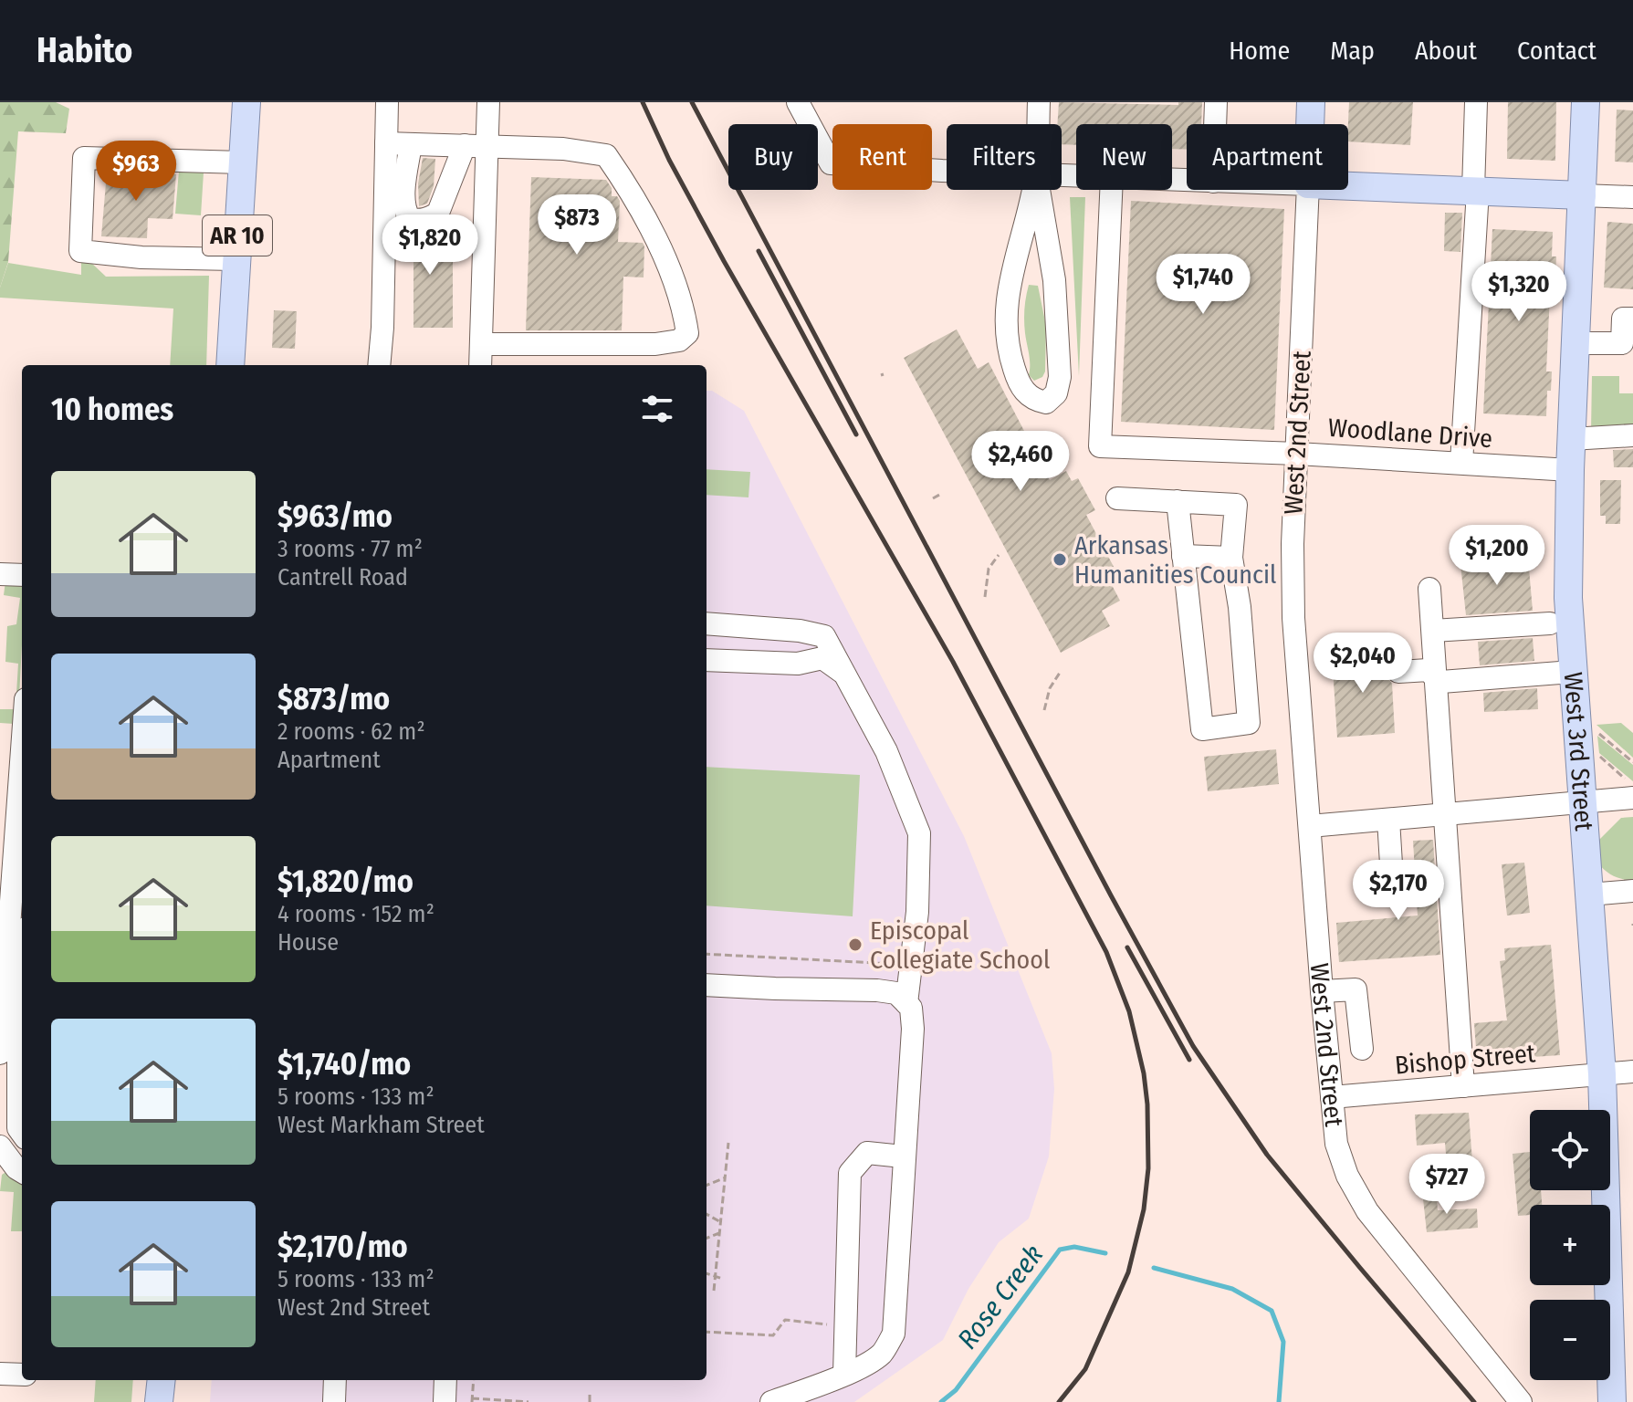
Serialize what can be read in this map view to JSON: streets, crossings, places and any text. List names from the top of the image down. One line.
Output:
{"streets":{"main road":["AR 10","West 2nd Street","West 3rd Street"],"street":["Woodlane Drive","Bishop Street"]},"crossings":[["West 2nd Street","Woodlane Drive"],["West 2nd Street","Bishop Street"],["Woodlane Drive","West 3rd Street"],["West 3rd Street","Bishop Street"]],"water":["Rose Creek"],"places":["Arkansas Humanities Council","Episcopal Collegiate School"],"page":{"header":"Habito","nav":["Home","Map","About","Contact"],"chip":["Buy","Rent","Filters","New","Apartment"],"price":["$963","$873","$1,820","$1,740","$1,320","$2,460","$1,200","$2,040","$2,170","$727"],"heading":"10 homes","list":[{"name":"$963/mo","note":"3 rooms · 77 m² · Cantrell Road"},{"name":"$873/mo","note":"2 rooms · 62 m² · Apartment"},{"name":"$1,820/mo","note":"4 rooms · 152 m² · House"},{"name":"$1,740/mo","note":"5 rooms · 133 m² · West Markham Street"},{"name":"$2,170/mo","note":"5 rooms · 133 m² · West 2nd Street"}],"map_buttons":["+","−"]}}
